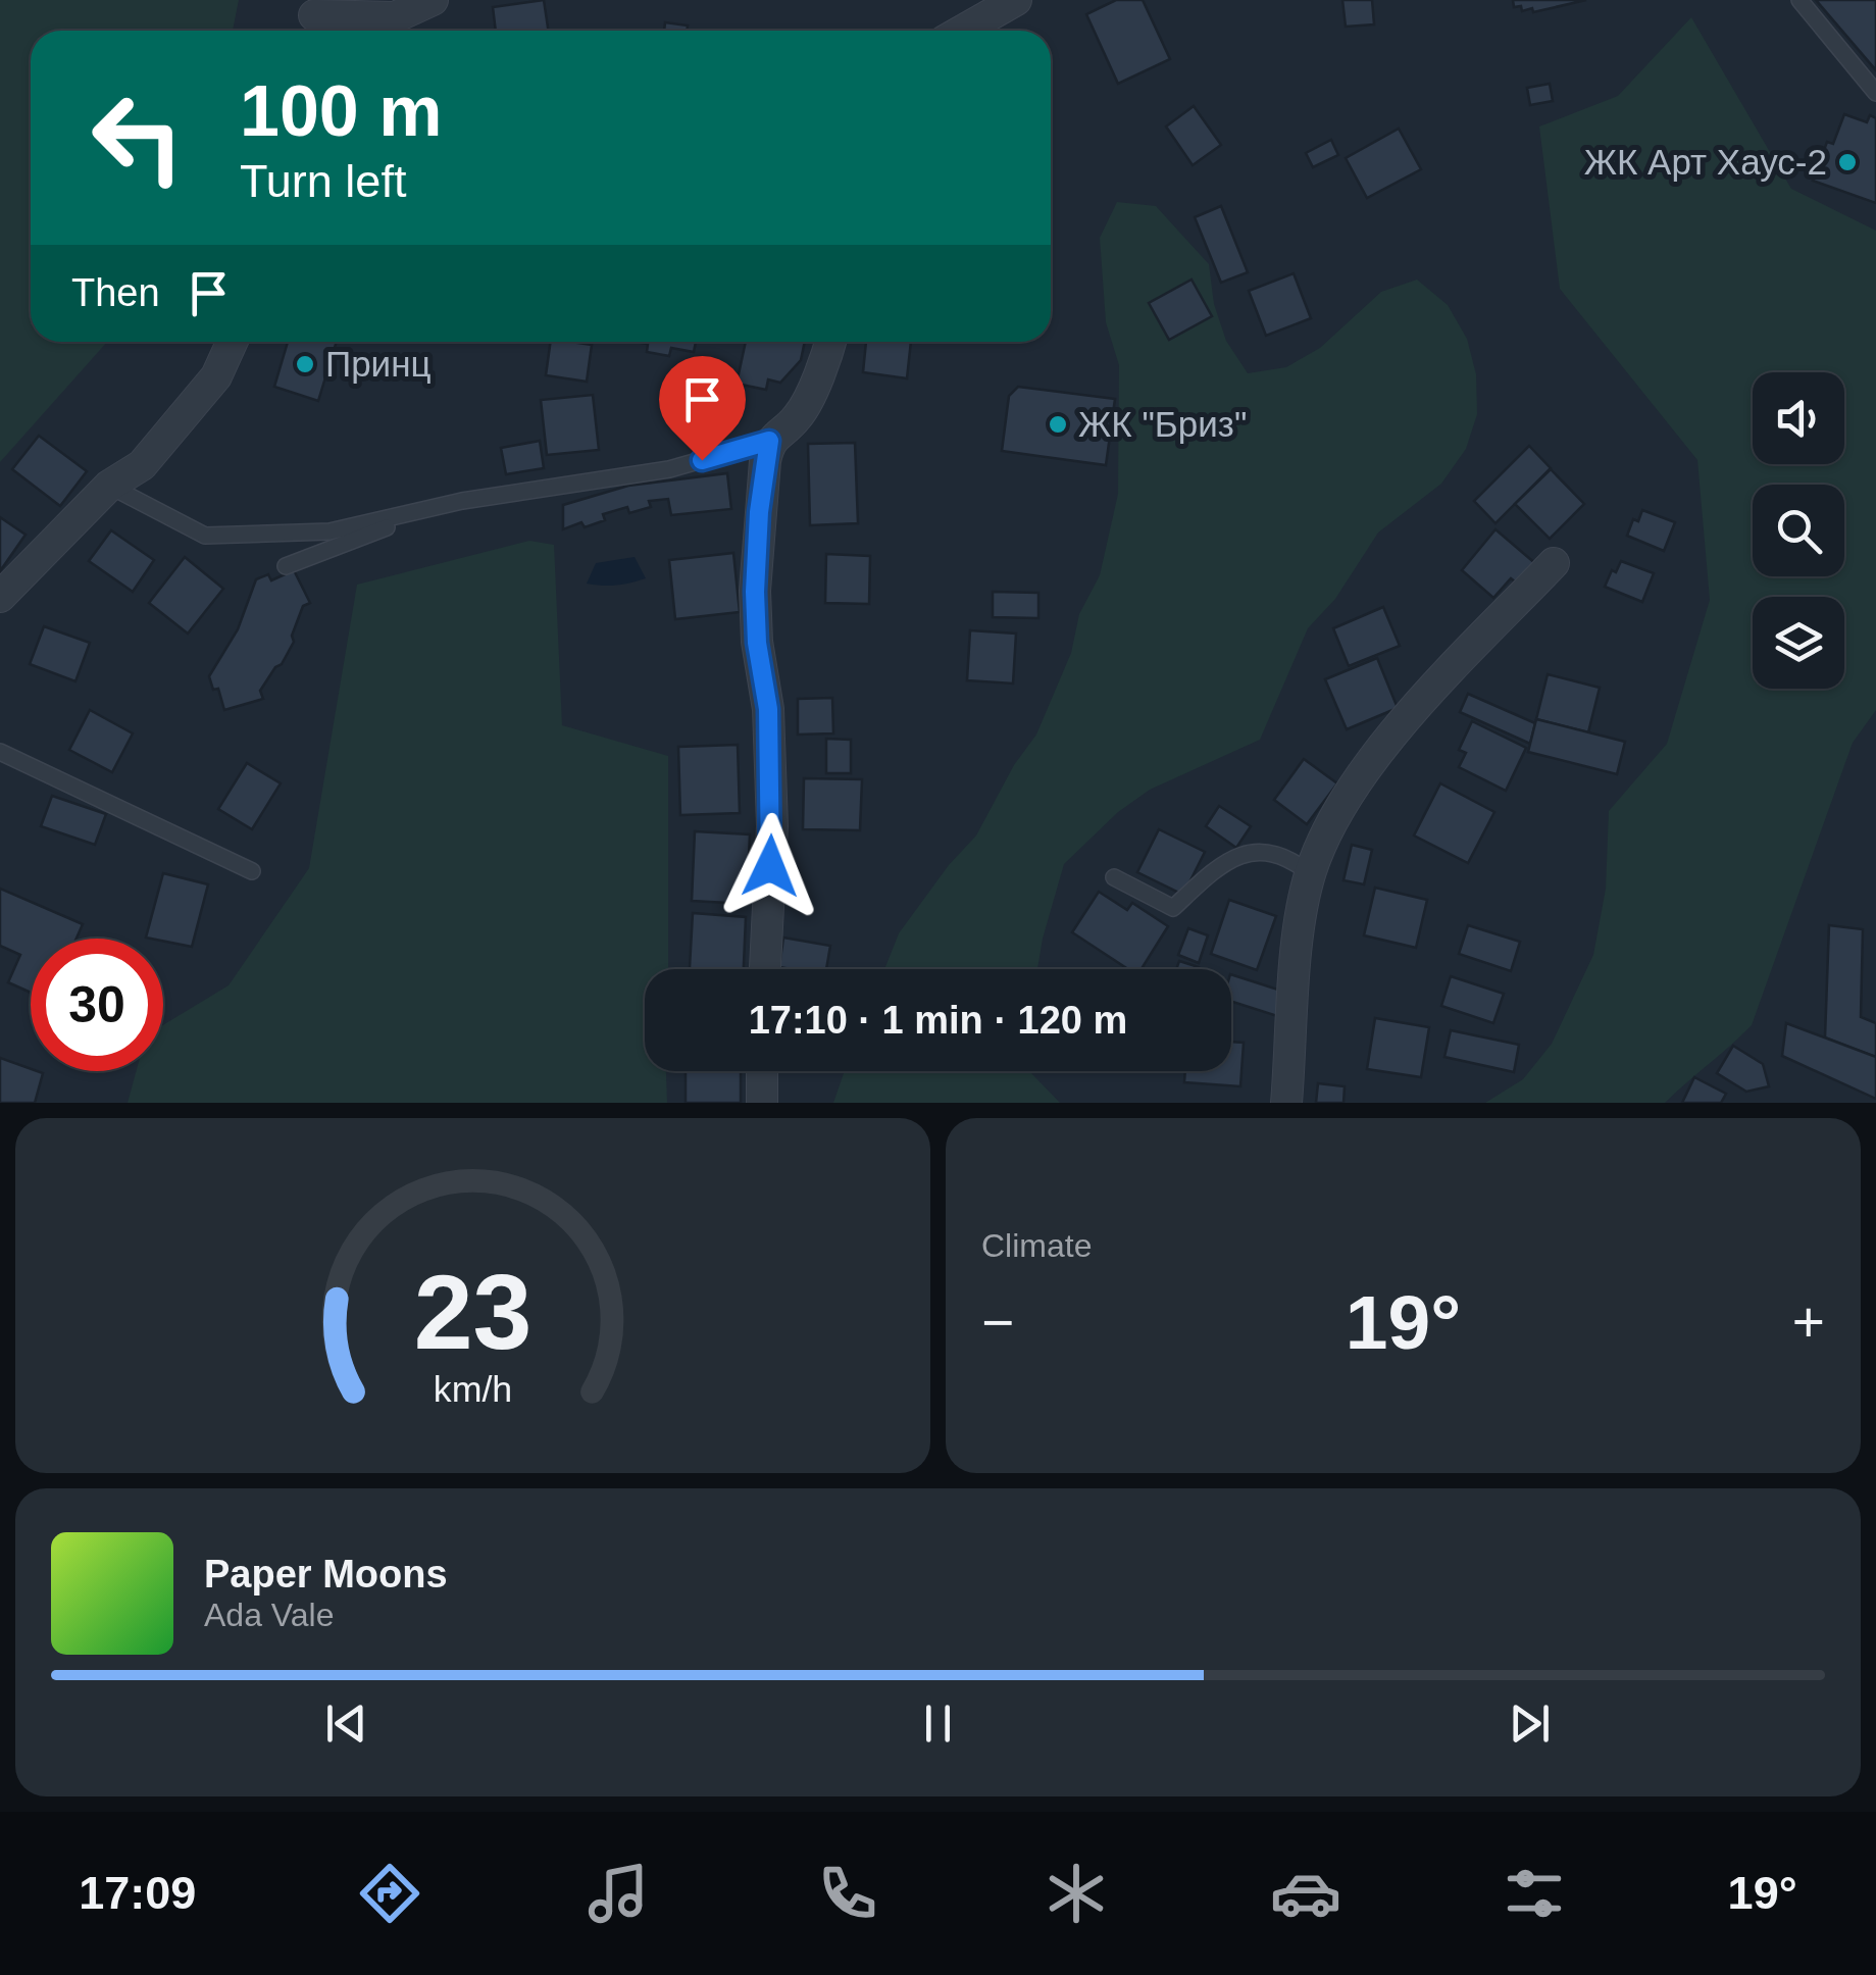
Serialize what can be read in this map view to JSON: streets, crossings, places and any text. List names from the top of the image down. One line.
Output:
{"places":["ЖК Арт Хаус-2","Принц","ЖК \"Бриз\""],"page":{"turn":["100 m","Turn left"],"then":"Then","limit":"30","trip":"17:10 · 1 min · 120 m","tile":"Climate","heat":["−","19°","+"],"song":["Paper Moons","Ada Vale"],"tabs":["17:09","19°"],"gauge":["23","km/h"]}}
